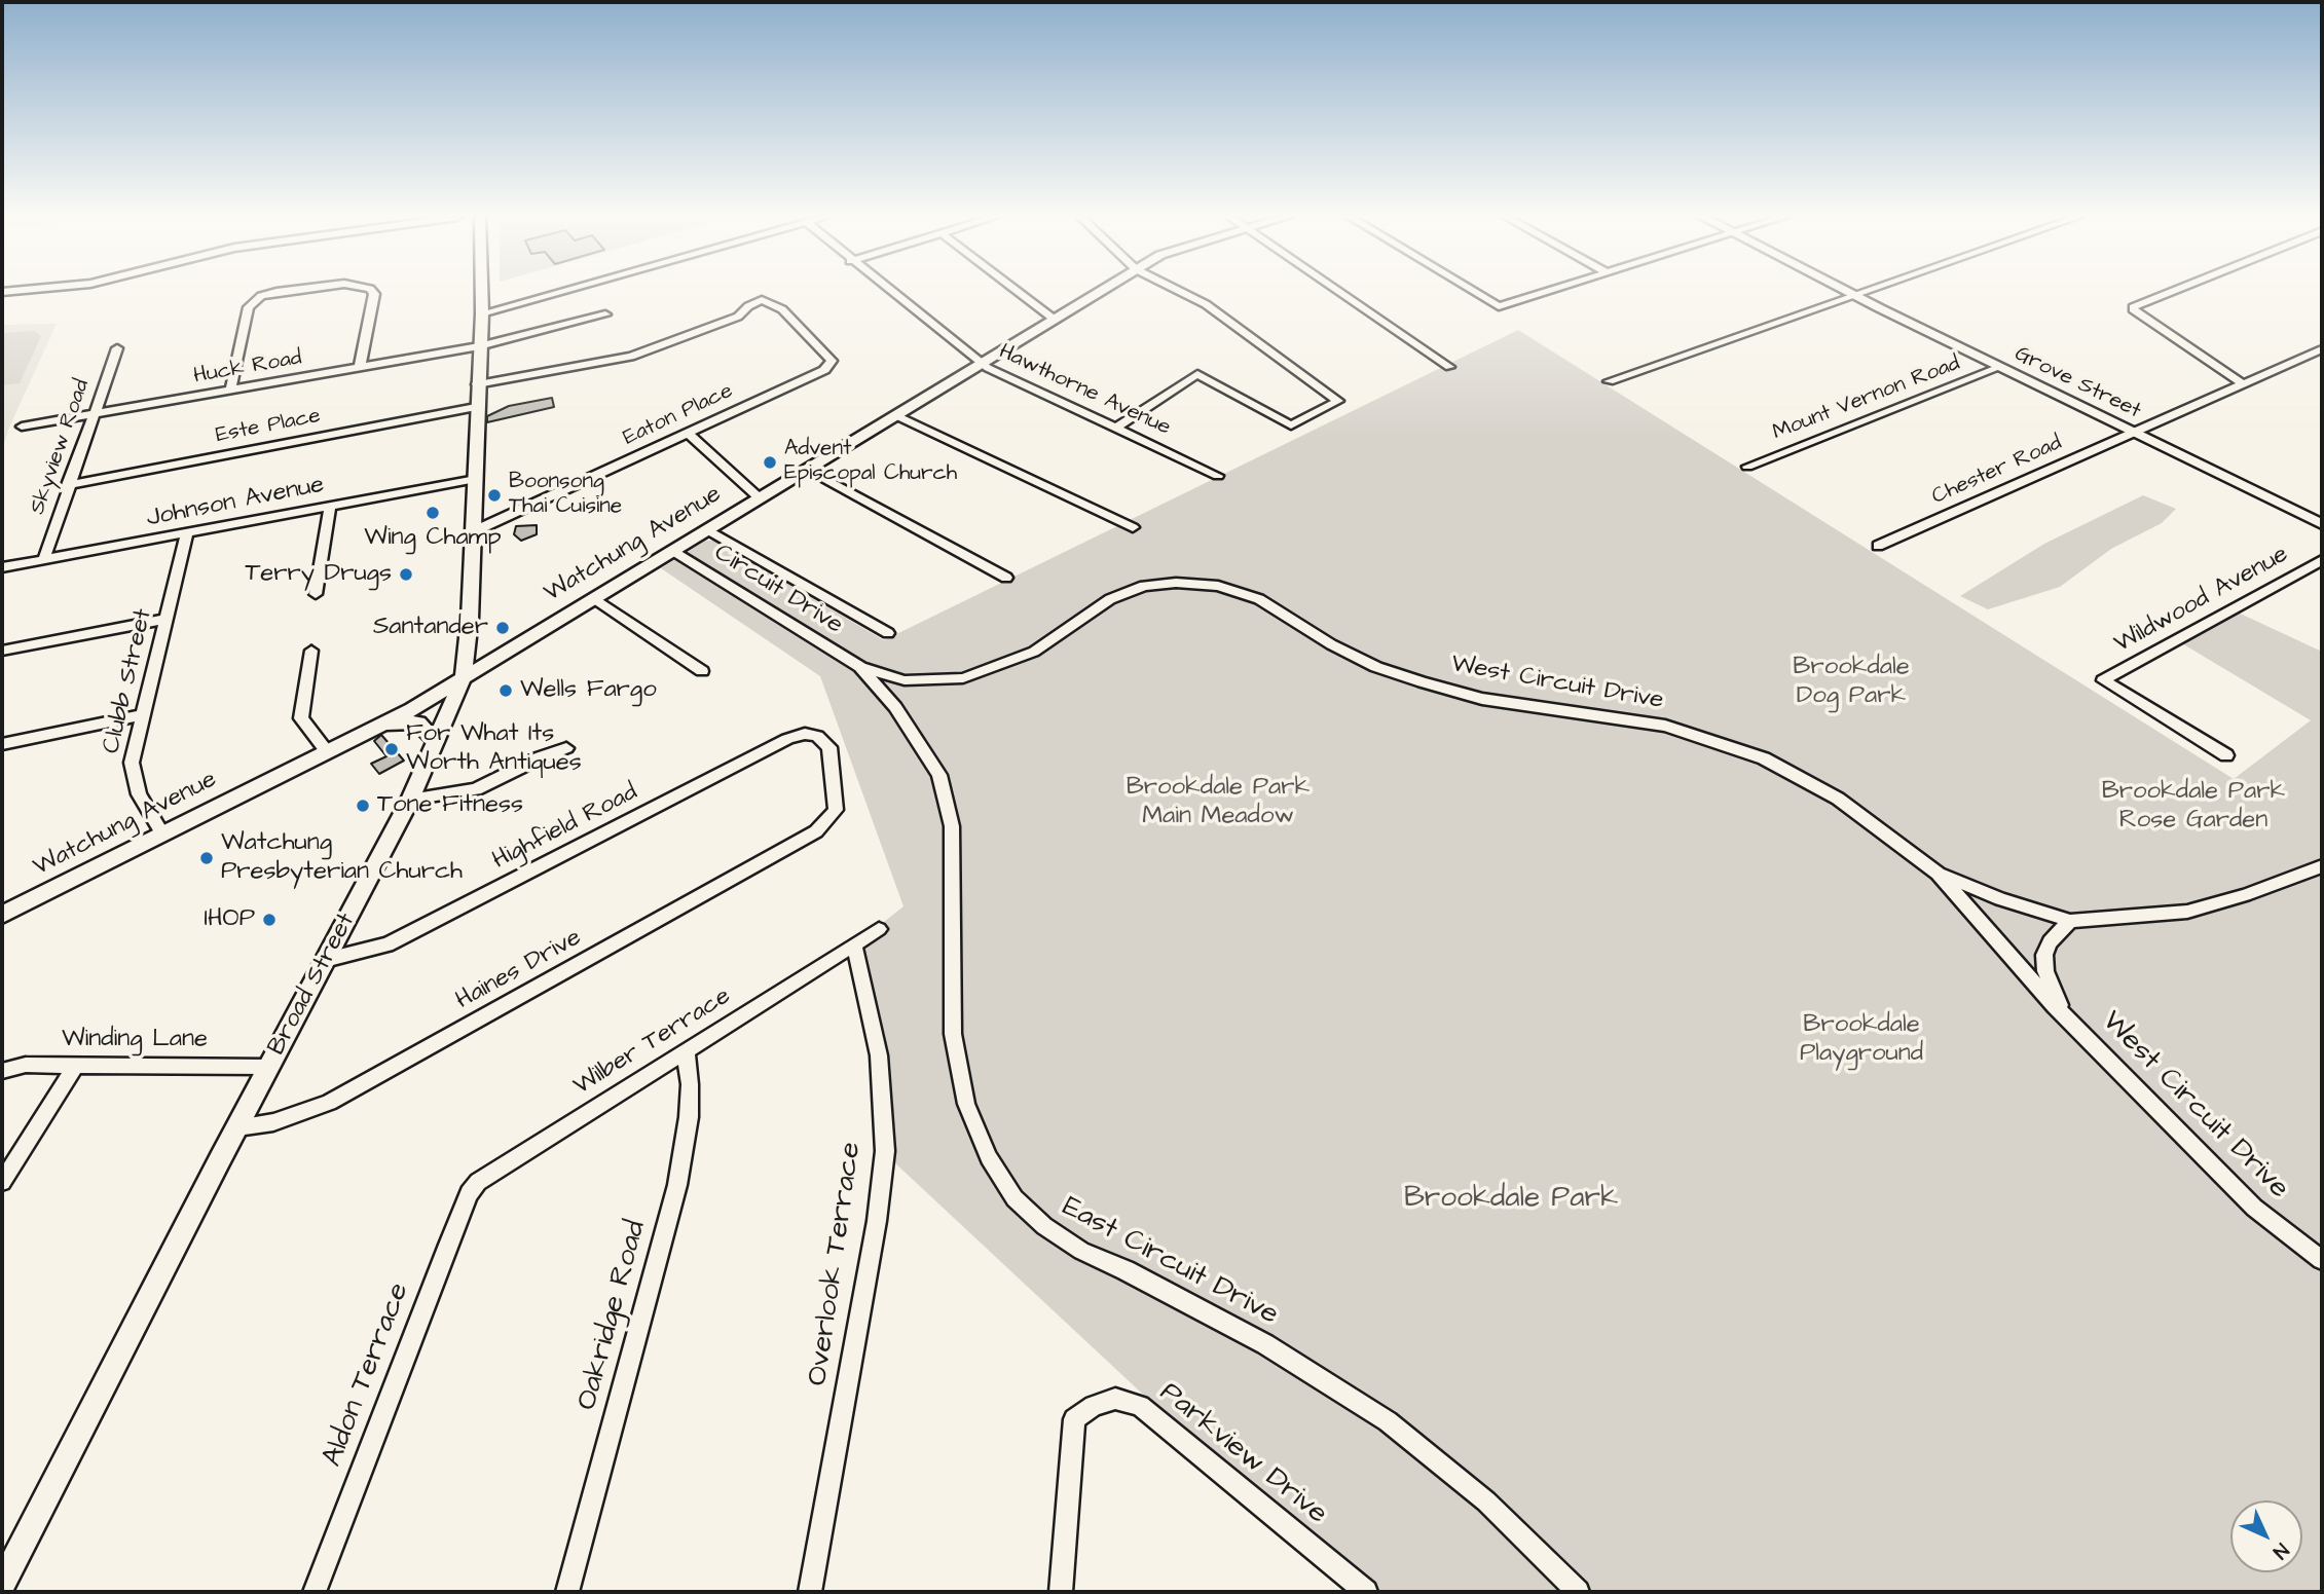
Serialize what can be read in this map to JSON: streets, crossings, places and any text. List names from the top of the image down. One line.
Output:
{"streets":{"main road":["Grove Street","Watchung Avenue","Broad Street"],"street":["Huck Road","Hawthorne Avenue","Mount Vernon Road","Eaton Place","Este Place","Skyview Road","Chester Road","Johnson Avenue","Circuit Drive","Wildwood Avenue","Clubb Street","West Circuit Drive","Highfield Road","Haines Drive","Winding Lane","Wilber Terrace","East Circuit Drive","Overlook Terrace","Oakridge Road","Aldon Terrace","Parkview Drive"]},"crossings":[["Huck Road","Skyview Road"],["Huck Road","Broad Street"],["Grove Street","Mount Vernon Road"],["Grove Street","Chester Road"],["Hawthorne Avenue","Watchung Avenue"],["Eaton Place","Broad Street"],["Este Place","Skyview Road"],["Este Place","Broad Street"],["Skyview Road","Johnson Avenue"],["Johnson Avenue","Clubb Street"],["Johnson Avenue","Broad Street"],["Watchung Avenue","Circuit Drive"],["Watchung Avenue","Clubb Street"],["Watchung Avenue","Broad Street"],["Circuit Drive","West Circuit Drive"],["Circuit Drive","East Circuit Drive"],["West Circuit Drive","East Circuit Drive"],["Highfield Road","Haines Drive"],["Highfield Road","Broad Street"],["Haines Drive","Broad Street"],["Broad Street","Winding Lane"],["Wilber Terrace","Overlook Terrace"],["Wilber Terrace","Oakridge Road"],["Wilber Terrace","Aldon Terrace"]],"parks":["Brookdale Dog Park","Brookdale Park Main Meadow","Brookdale Park Rose Garden","Brookdale Playground","Brookdale Park"],"places":["Advent Episcopal Church","Boonsong Thai Cuisine","Wing Champ","Terry Drugs","Santander","Wells Fargo","For What Its Worth Antiques","Tone Fitness","Watchung Presbyterian Church","IHOP"],"north":"bottom right"}
